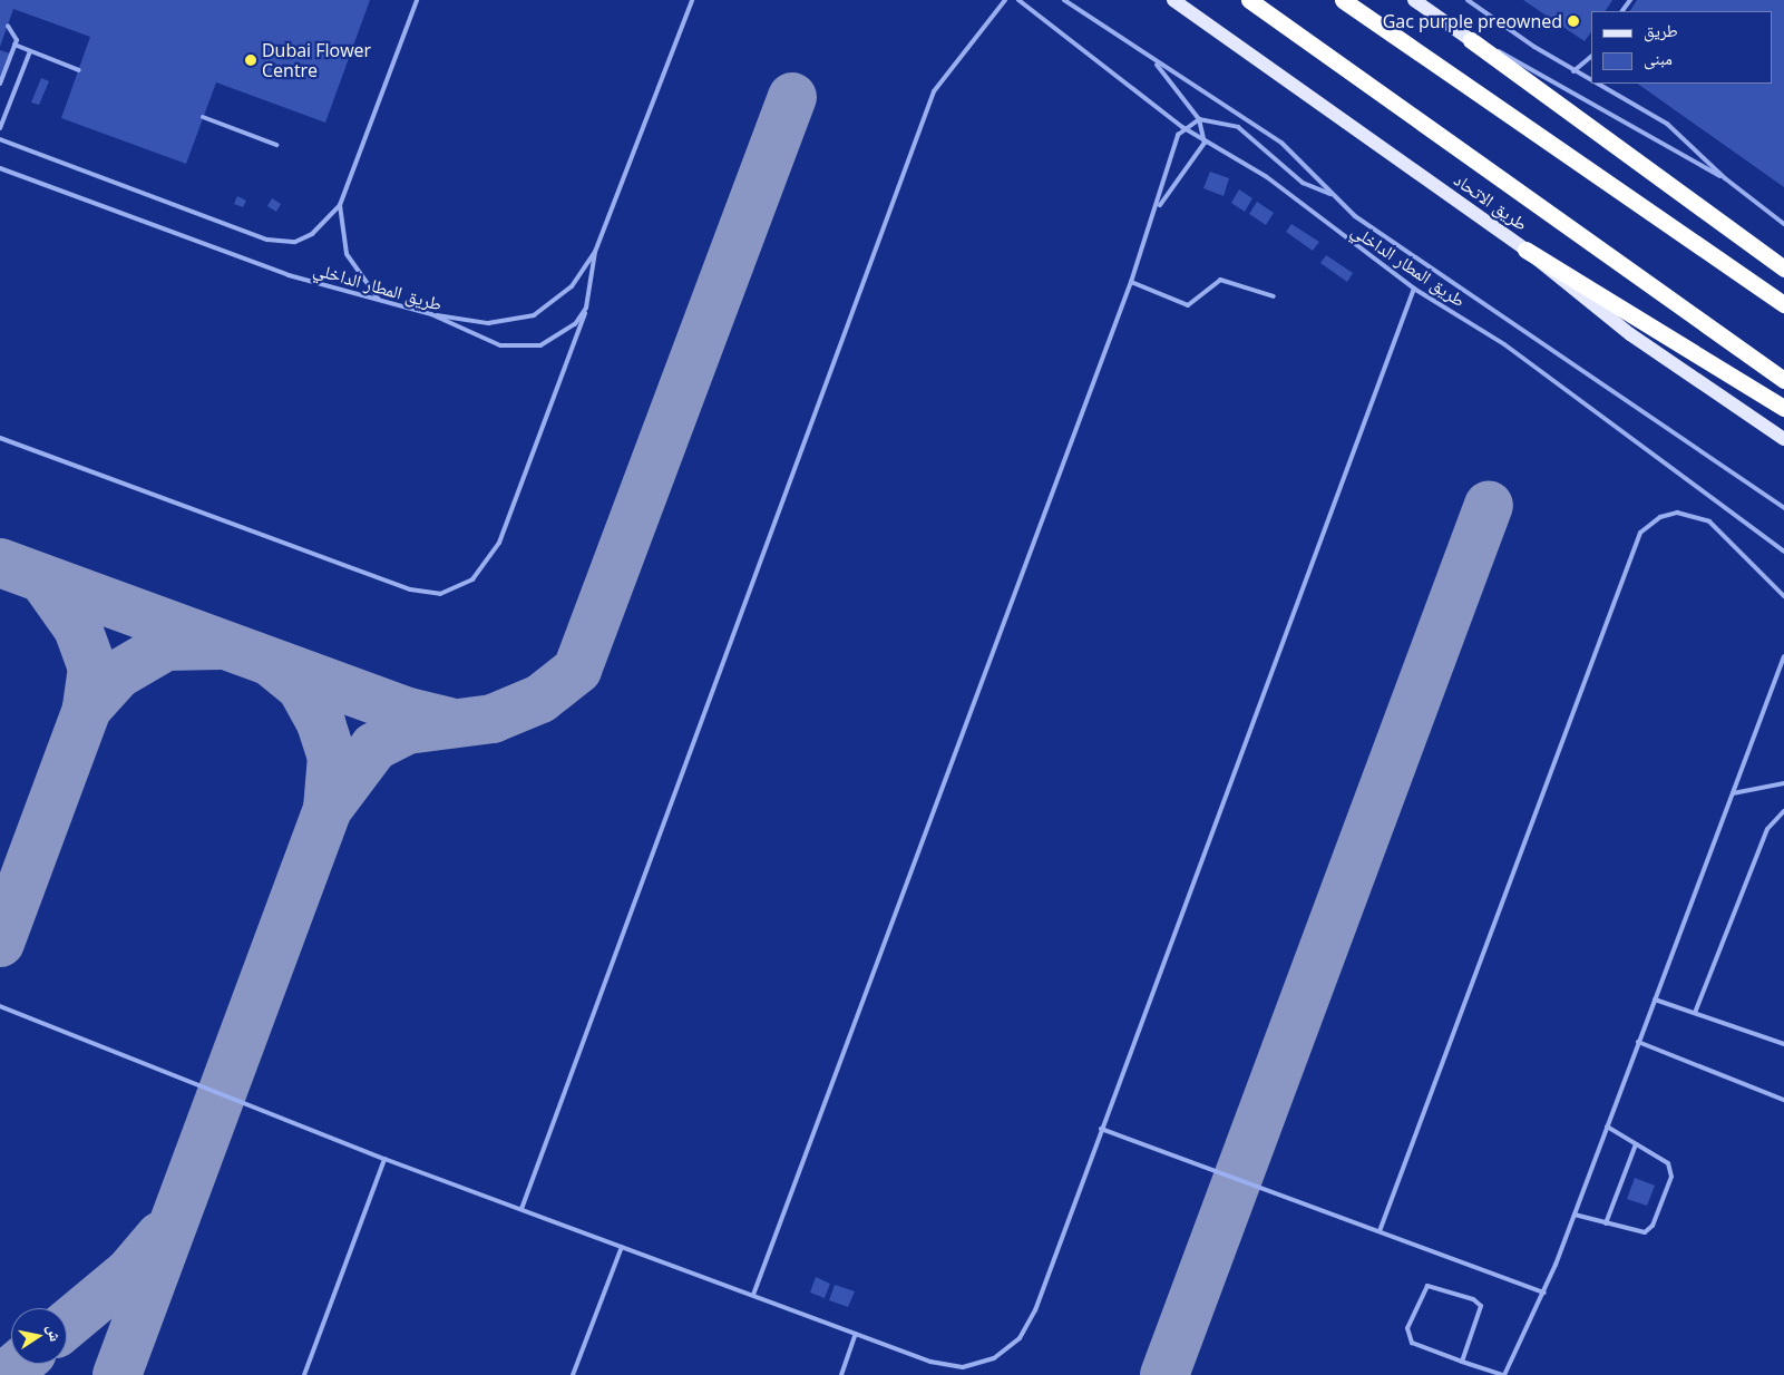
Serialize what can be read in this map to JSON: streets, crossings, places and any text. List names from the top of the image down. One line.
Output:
{"streets":{"highway":["طريق الاتحاد"],"lane":["طريق المطار الداخلي"]},"places":["Gac purple preowned","Dubai Flower Centre"],"legend":["طريق","مبنى"],"north":"right"}
